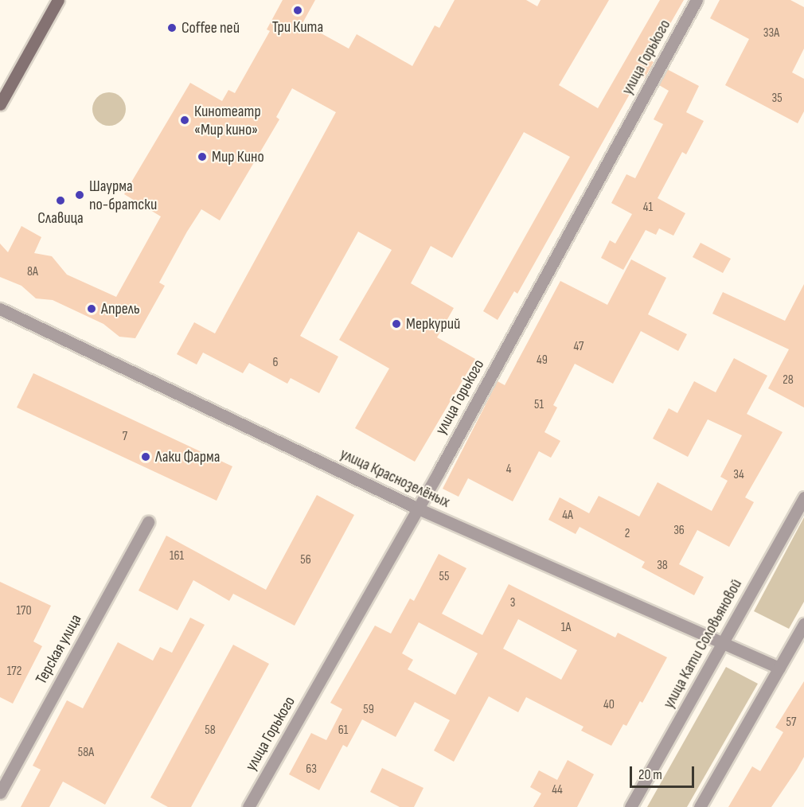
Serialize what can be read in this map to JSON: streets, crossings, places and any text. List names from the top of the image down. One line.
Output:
{"streets":{"street":["улица Горького","улица Краснозелёных","улица Кати Соловьяновой","Терская улица"]},"crossings":[["улица Горького","улица Краснозелёных"],["улица Краснозелёных","улица Кати Соловьяновой"]],"places":["Три Кита","Coffee пей","Кинотеатр «Мир кино»","Мир Кино","Шаурма по-братски","Славица","Апрель","Меркурий","Лаки Фарма"],"house_numbers":["33А","35","41","8А","47","49","6","28","51","7","4","34","4А","36","2","161","56","38","55","3","170","1А","172","40","59","57","58","61","58А","63","44"],"scale_bar":"20 m"}
